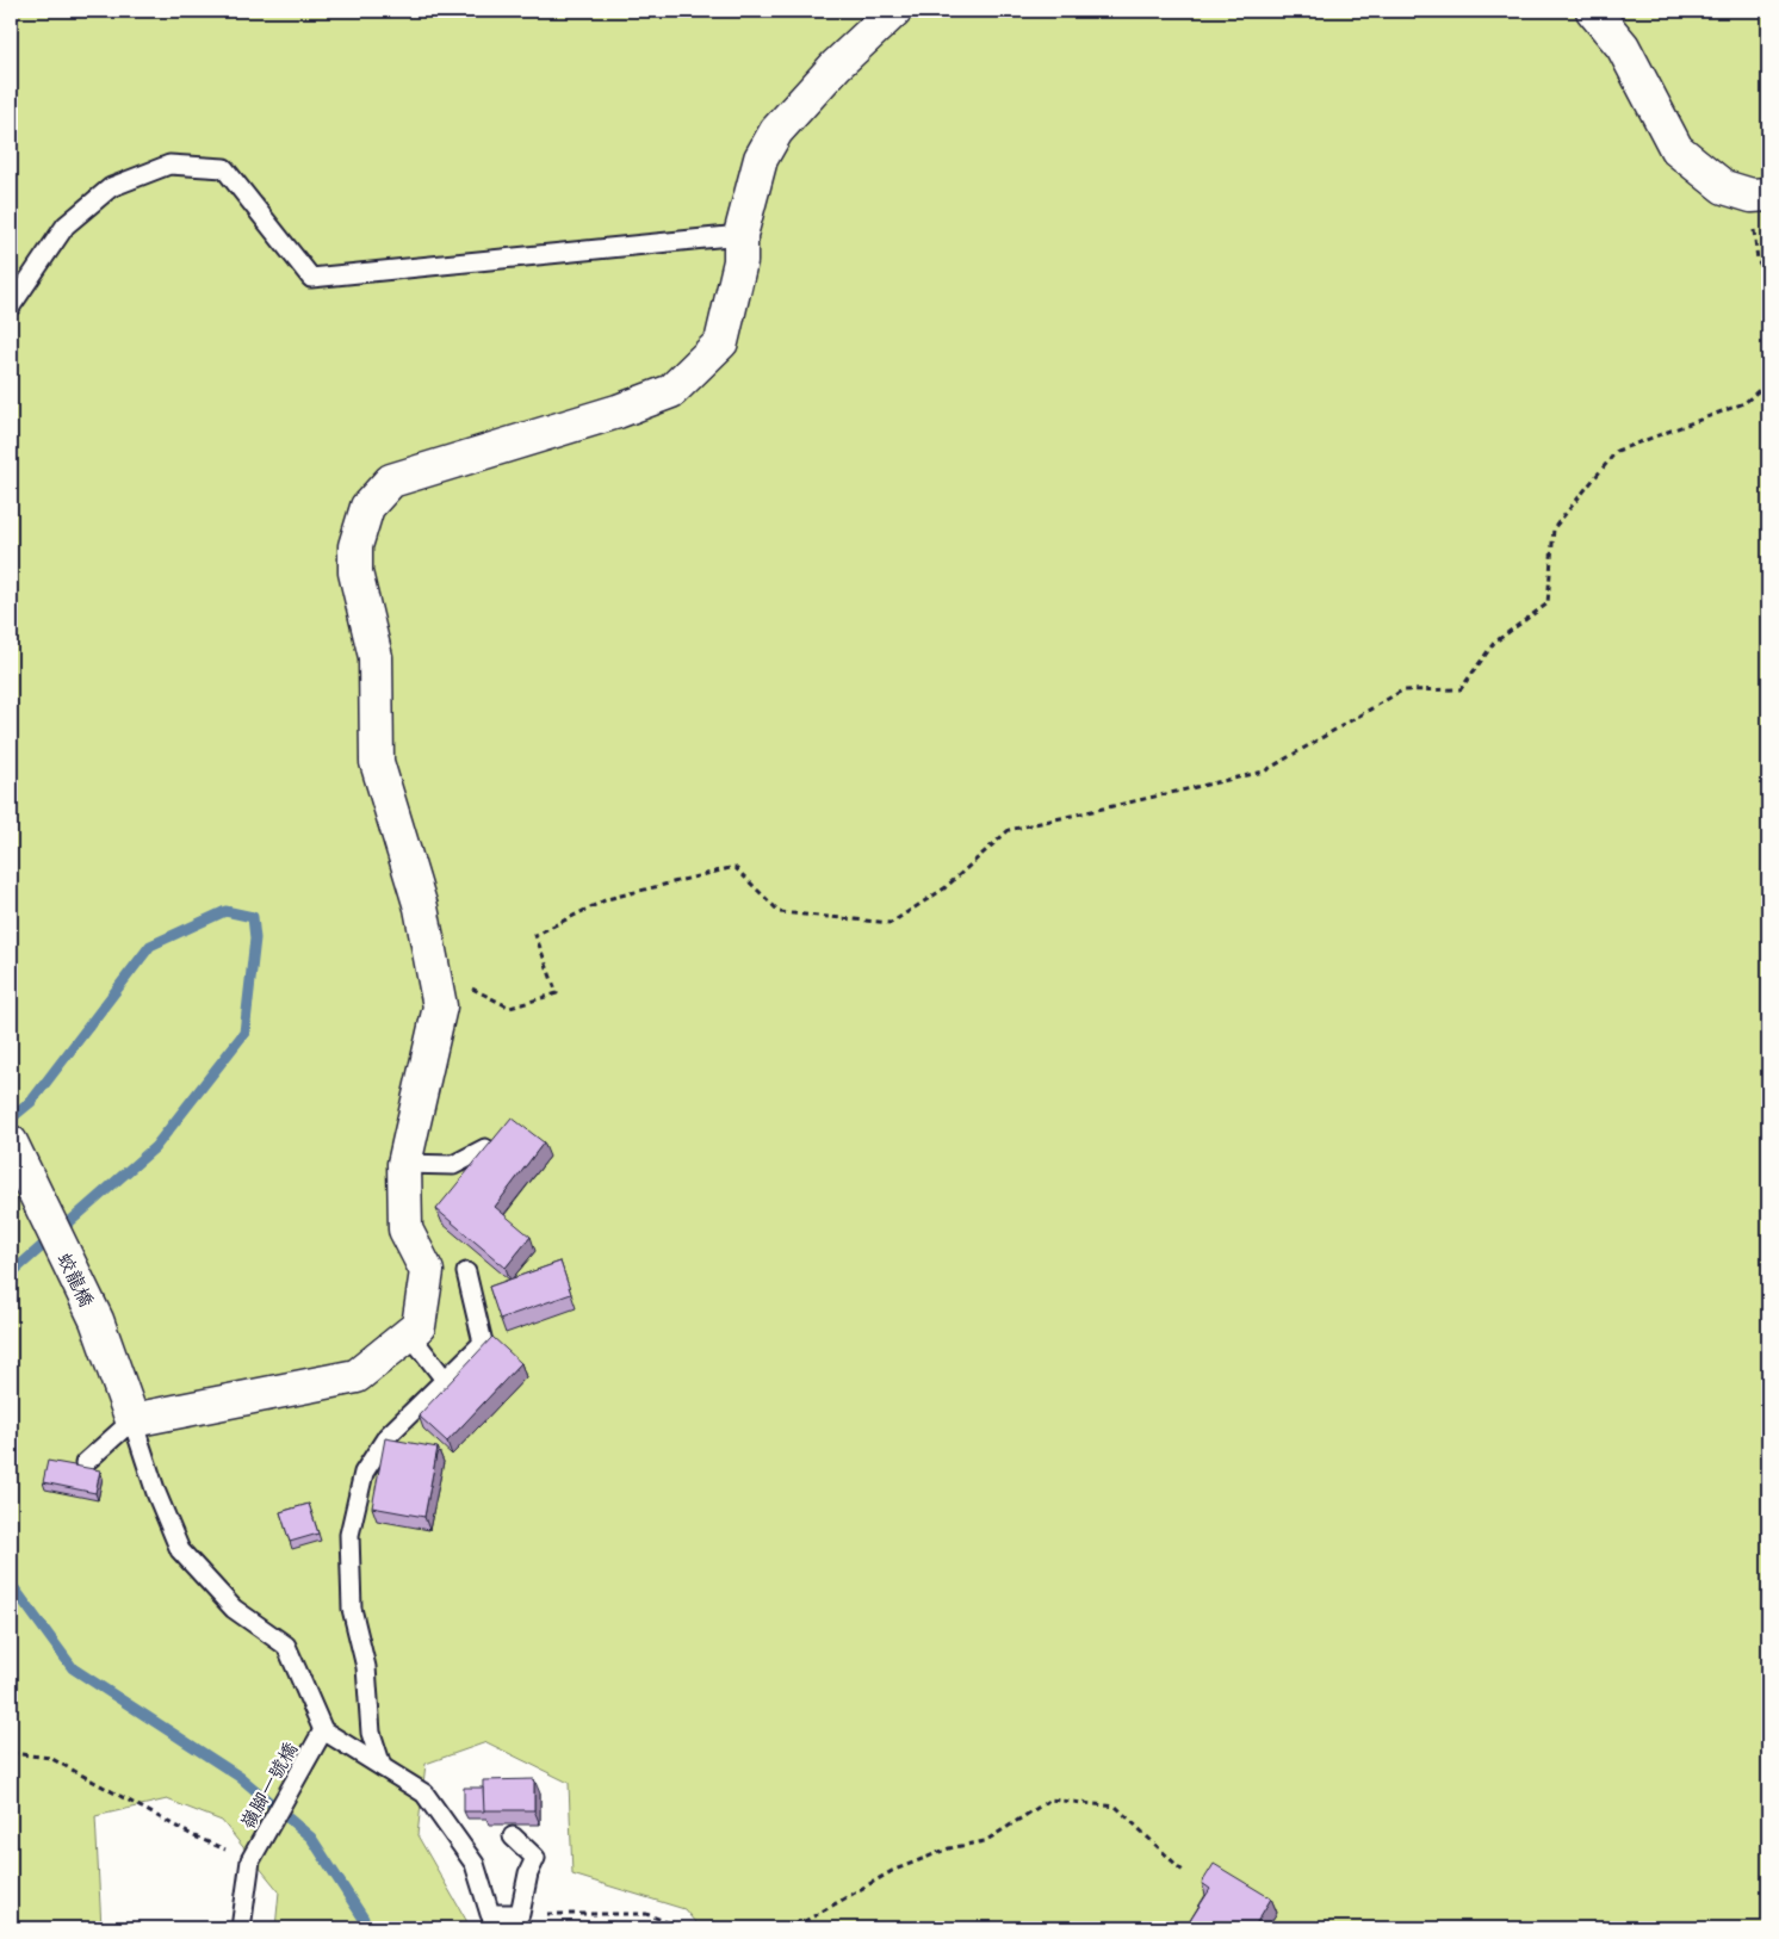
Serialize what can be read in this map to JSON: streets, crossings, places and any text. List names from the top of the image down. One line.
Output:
{"streets":{"street":["蛟龍橋"],"lane":["嶺腳一號橋"]}}
